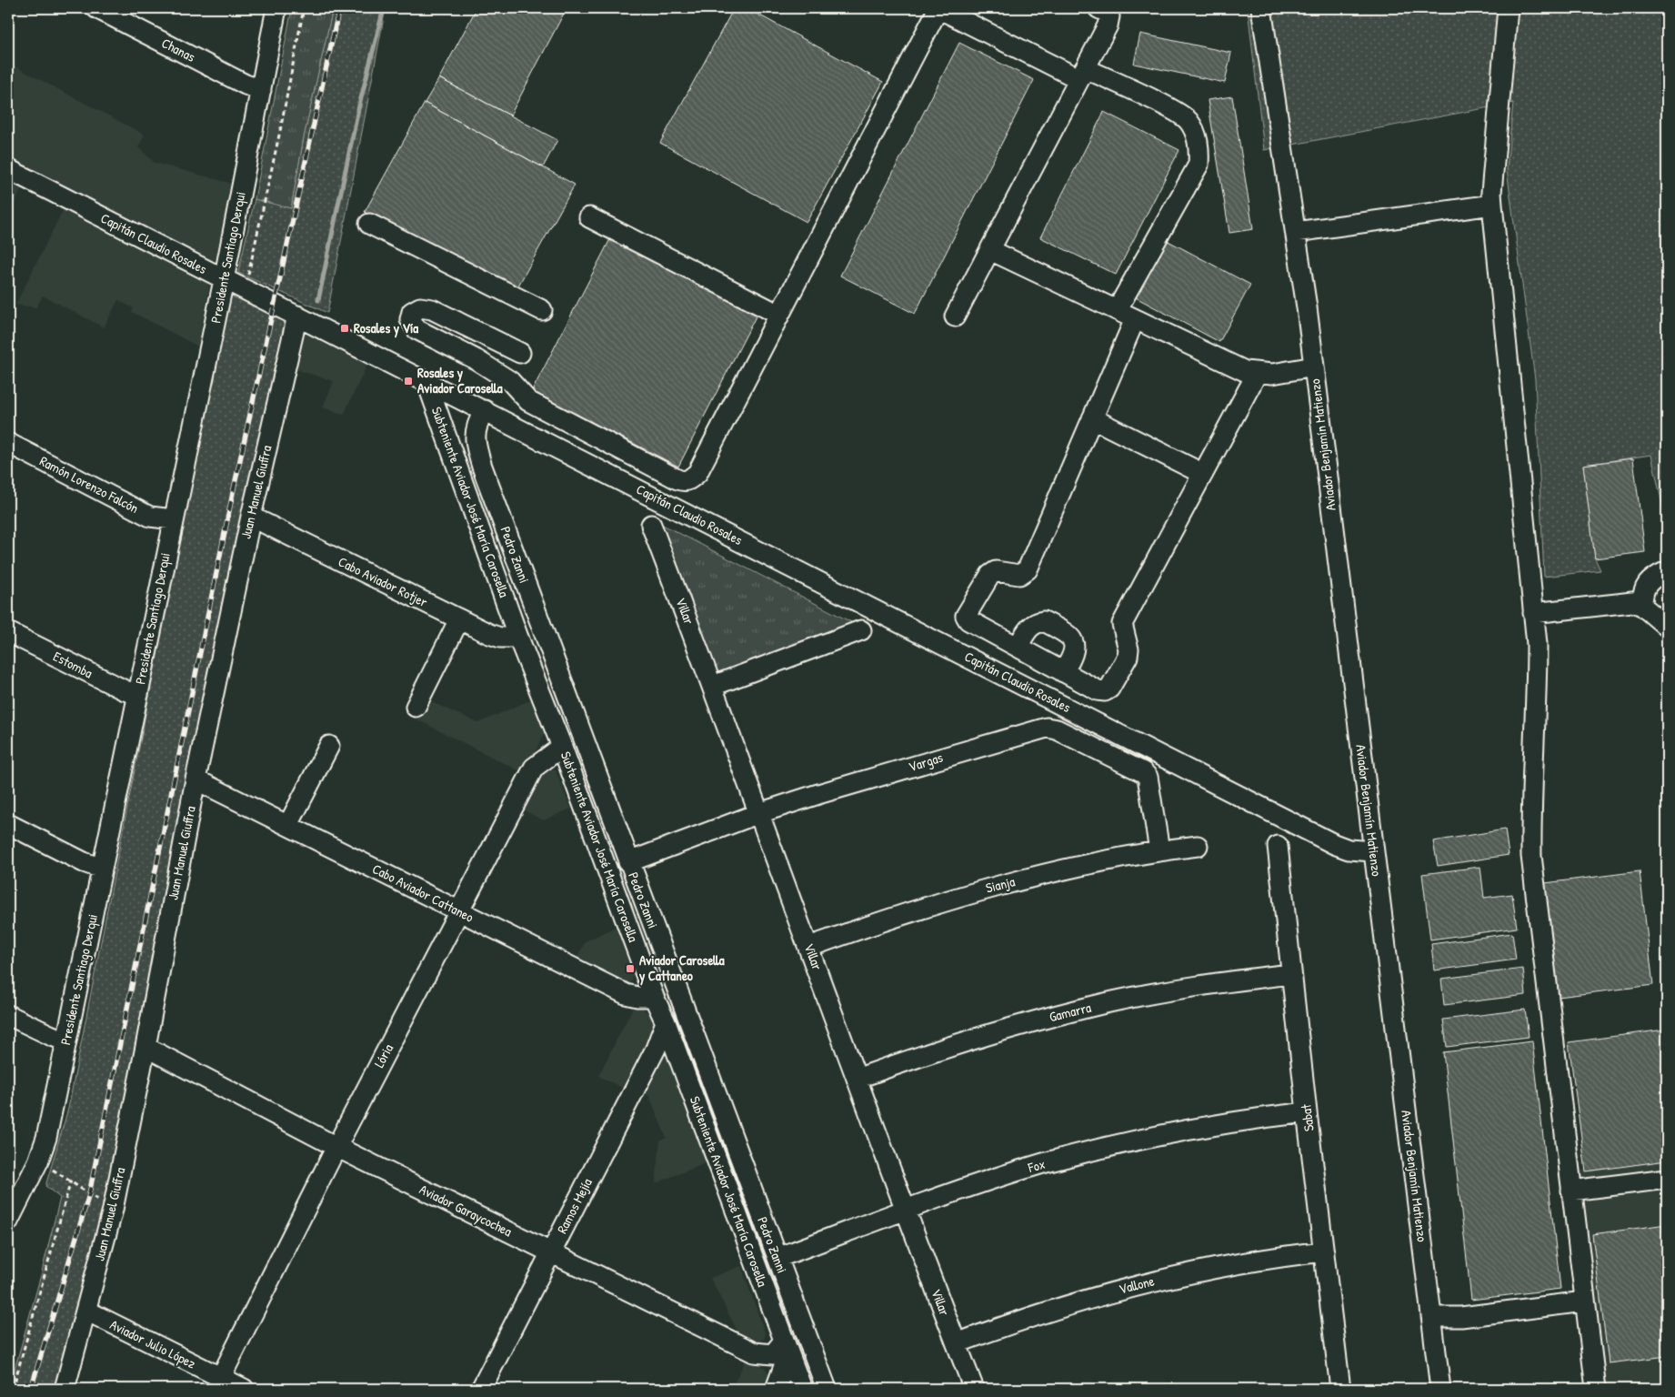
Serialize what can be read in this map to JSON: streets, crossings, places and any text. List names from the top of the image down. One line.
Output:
{"streets":{"street":["Chanas","Capitán Claudio Rosales","Presidente Santiago Derqui","Aviador Benjamín Matienzo","Ramón Lorenzo Falcón","Juan Manuel Giuffra","Subteniente Aviador José María Carosella","Pedro Zanni","Cabo Aviador Rotjer","Villar","Estomba","Vargas","Sianja","Cabo Aviador Cattaneo","Gamarra","Lória","Sabat","Fox","Ramos Mejía","Aviador Garaycochea","Vallone","Aviador Julio López"]},"crossings":[["Chanas","Presidente Santiago Derqui"],["Capitán Claudio Rosales","Presidente Santiago Derqui"],["Capitán Claudio Rosales","Aviador Benjamín Matienzo"],["Capitán Claudio Rosales","Juan Manuel Giuffra"],["Capitán Claudio Rosales","Subteniente Aviador José María Carosella"],["Capitán Claudio Rosales","Pedro Zanni"],["Presidente Santiago Derqui","Ramón Lorenzo Falcón"],["Presidente Santiago Derqui","Estomba"],["Juan Manuel Giuffra","Cabo Aviador Rotjer"],["Juan Manuel Giuffra","Cabo Aviador Cattaneo"],["Juan Manuel Giuffra","Aviador Garaycochea"],["Juan Manuel Giuffra","Aviador Julio López"],["Subteniente Aviador José María Carosella","Cabo Aviador Rotjer"],["Subteniente Aviador José María Carosella","Cabo Aviador Cattaneo"],["Subteniente Aviador José María Carosella","Lória"],["Subteniente Aviador José María Carosella","Ramos Mejía"],["Subteniente Aviador José María Carosella","Aviador Garaycochea"],["Pedro Zanni","Vargas"],["Pedro Zanni","Fox"],["Villar","Vargas"],["Villar","Sianja"],["Villar","Gamarra"],["Villar","Fox"],["Villar","Vallone"],["Vargas","Sianja"],["Cabo Aviador Cattaneo","Lória"],["Gamarra","Sabat"],["Lória","Aviador Garaycochea"],["Lória","Aviador Julio López"],["Sabat","Fox"],["Sabat","Vallone"],["Ramos Mejía","Aviador Garaycochea"]],"places":{"transit":["Rosales y Vía","Rosales y Aviador Carosella","Aviador Carosella y Cattaneo"]}}
